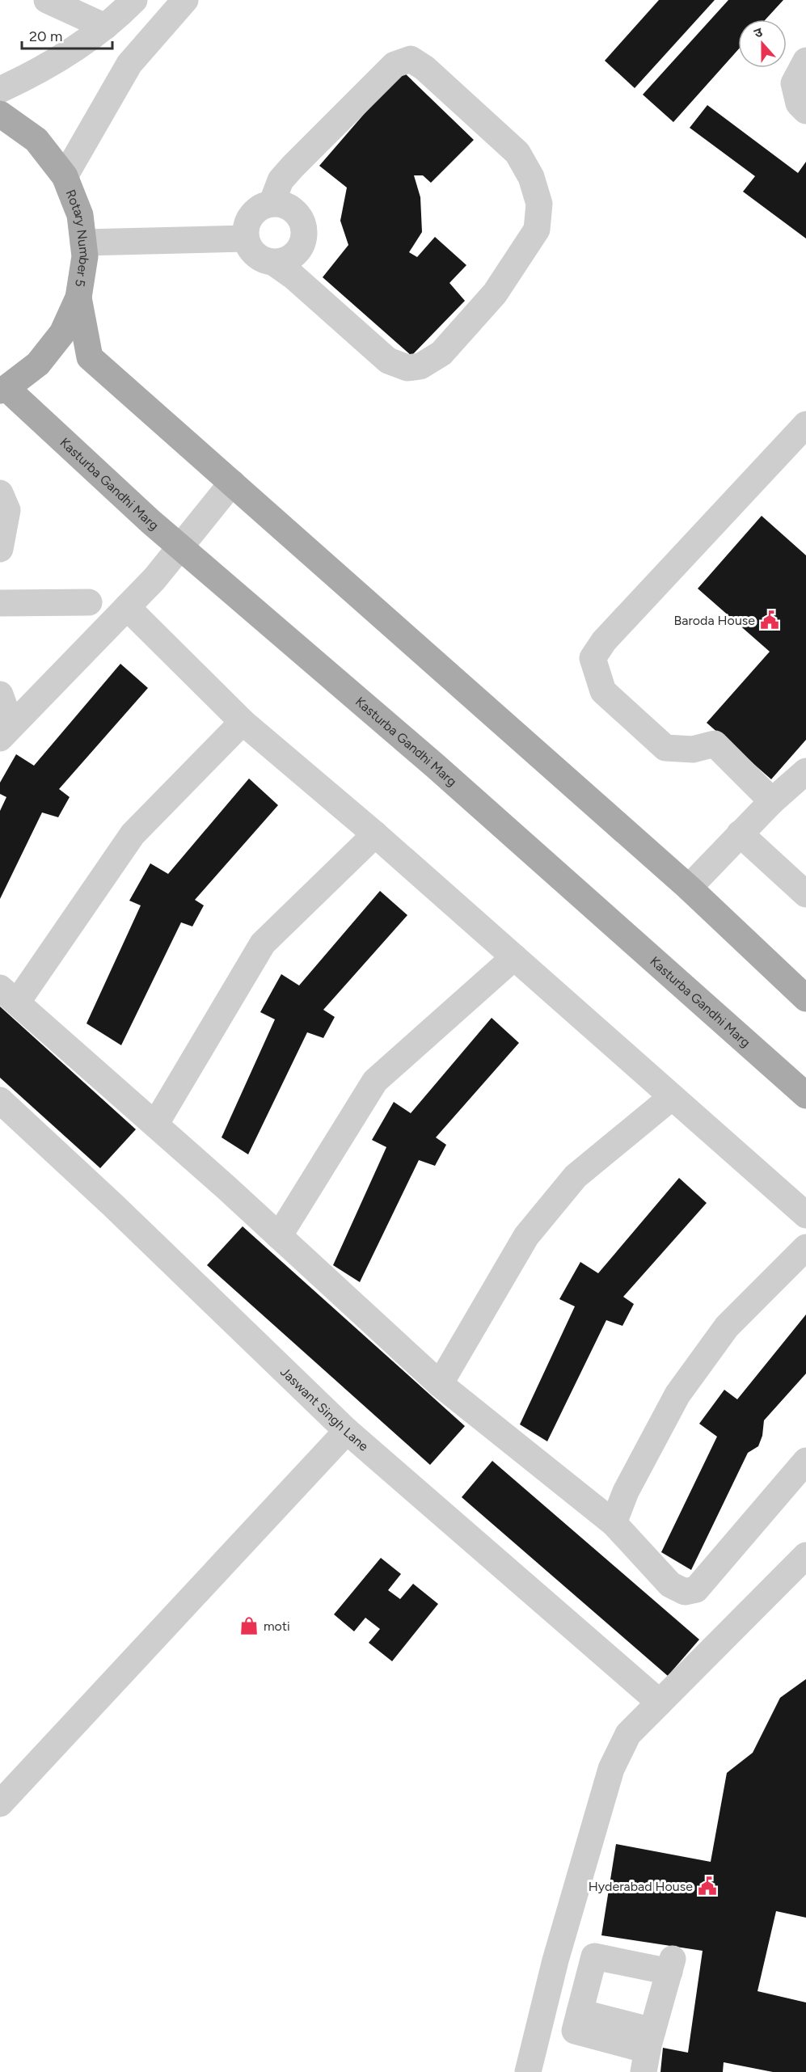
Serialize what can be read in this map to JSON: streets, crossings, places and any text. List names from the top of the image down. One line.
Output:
{"streets":{"main road":["Rotary Number 5","Kasturba Gandhi Marg"],"street":["Jaswant Singh Lane"]},"crossings":[["Rotary Number 5","Kasturba Gandhi Marg"]],"places":{"public building":["Baroda House","Hyderabad House"],"shop":["moti"]},"scale_bar":"20 m","north":"top"}
